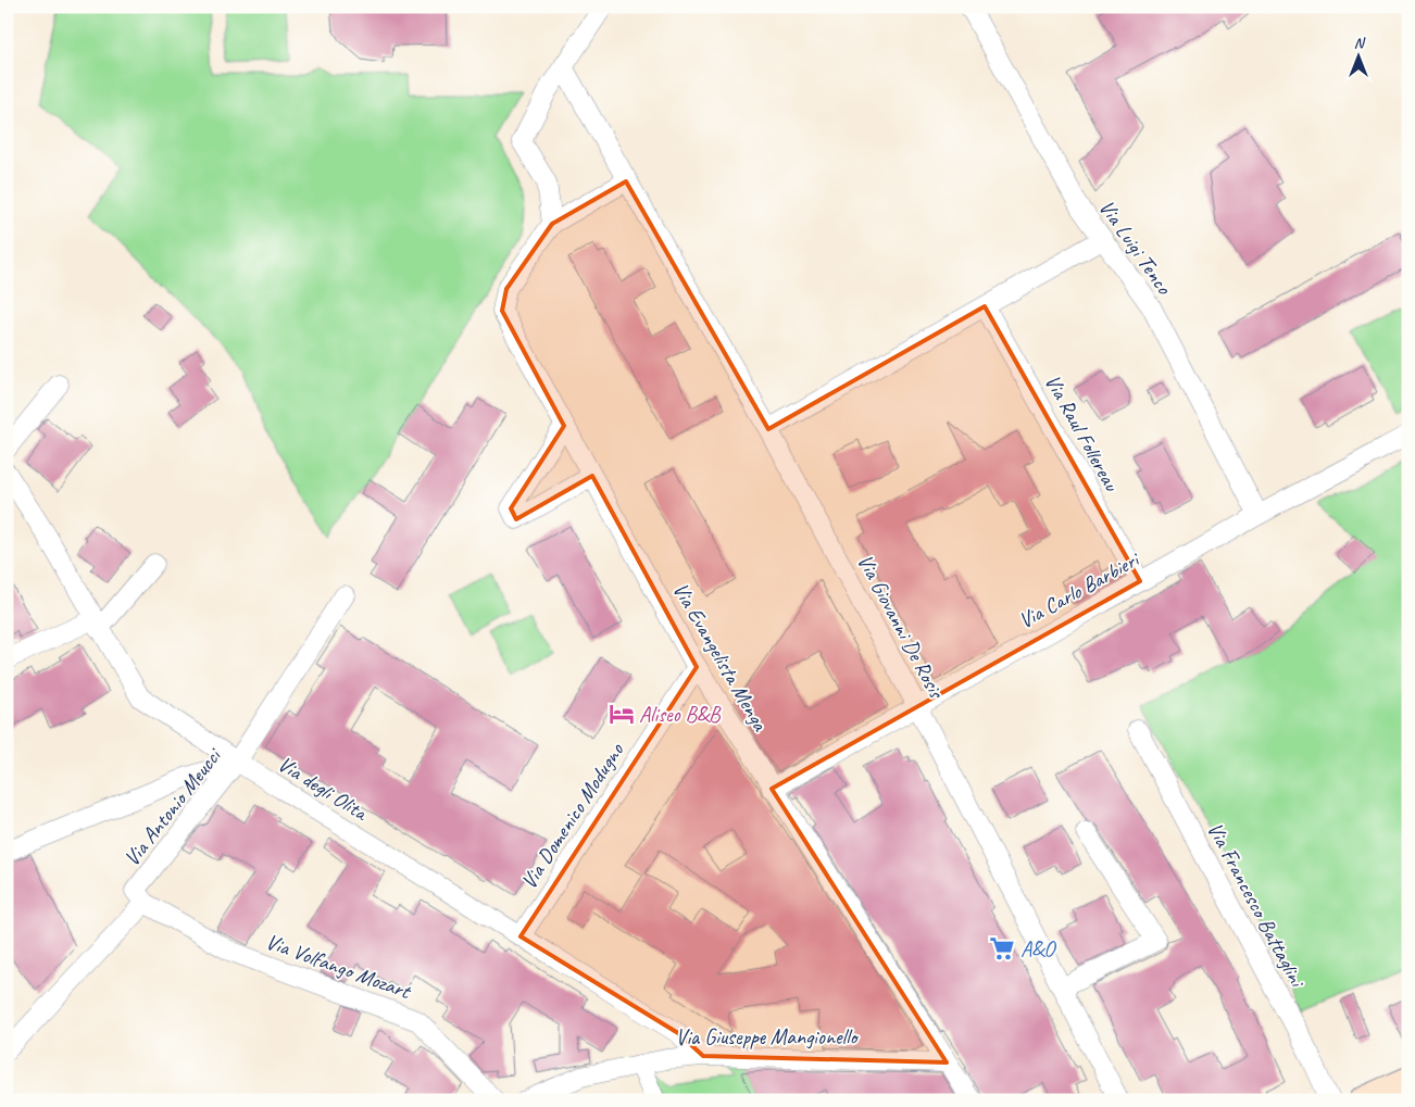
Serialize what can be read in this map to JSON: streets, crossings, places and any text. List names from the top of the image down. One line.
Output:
{"streets":{"street":["Via Luigi Tenco","Via Raul Follereau","Via Carlo Barbieri","Via Giovanni De Rosis","Via Evangelista Menga","Via degli Olita","Via Antonio Meucci","Via Domenico Modugno","Via Francesco Battaglini","Via Volfango Mozart","Via Giuseppe Mangionello"]},"crossings":[["Via Luigi Tenco","Via Carlo Barbieri"],["Via Raul Follereau","Via Carlo Barbieri"],["Via Carlo Barbieri","Via Giovanni De Rosis"],["Via Carlo Barbieri","Via Evangelista Menga"],["Via Evangelista Menga","Via Domenico Modugno"],["Via Evangelista Menga","Via Giuseppe Mangionello"],["Via degli Olita","Via Antonio Meucci"],["Via degli Olita","Via Domenico Modugno"],["Via degli Olita","Via Giuseppe Mangionello"],["Via Antonio Meucci","Via Volfango Mozart"]],"places":{"hotel":["Aliseo B&B"],"supermarket":["A&O"]},"north":"top"}
